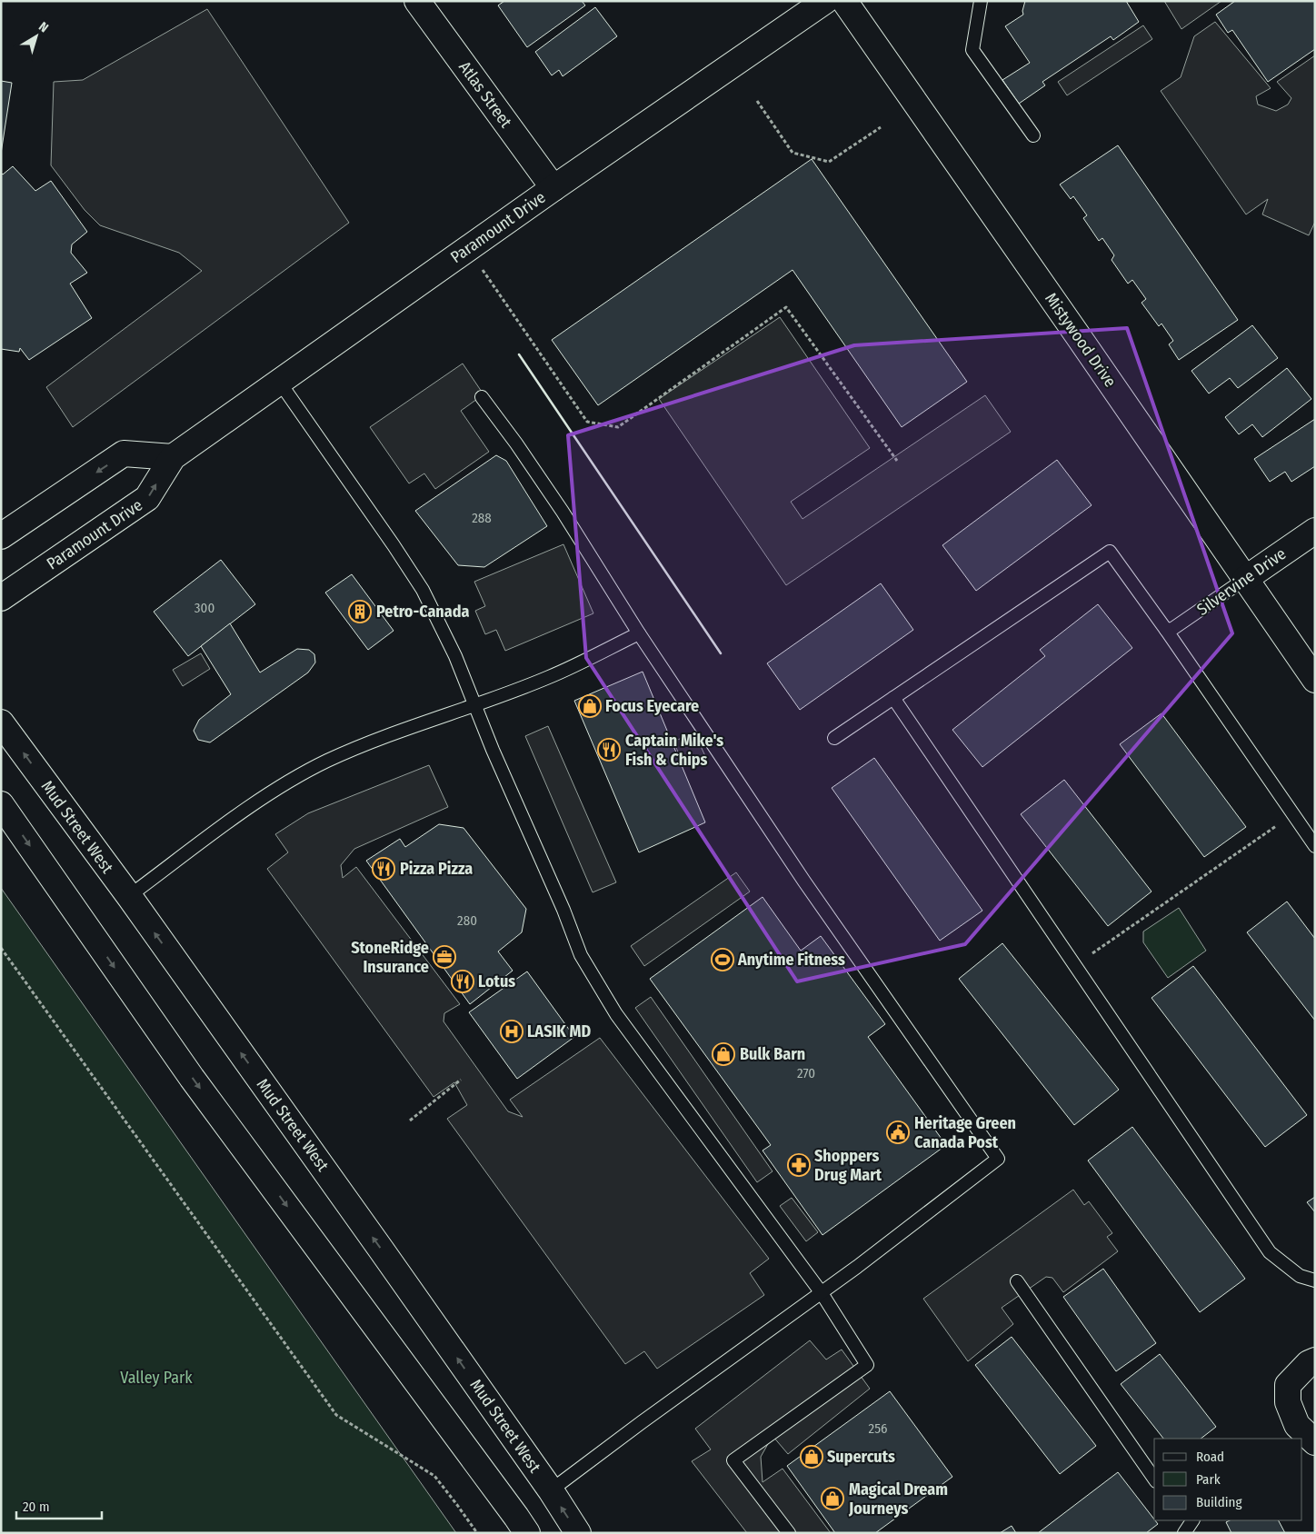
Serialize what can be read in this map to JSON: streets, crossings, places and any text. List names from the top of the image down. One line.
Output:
{"streets":{"street":["Atlas Street","Paramount Drive","Mistywood Drive","Silvervine Drive","Mud Street West"]},"crossings":[["Atlas Street","Paramount Drive"],["Mistywood Drive","Silvervine Drive"]],"parks":["Valley Park"],"places":{"building":["Petro-Canada"],"shop":["Focus Eyecare","Bulk Barn","Supercuts","Magical Dream Journeys"],"restaurant":["Captain Mike's Fish & Chips","Pizza Pizza","Lotus"],"office":["StoneRidge Insurance"],"sports":["Anytime Fitness"],"hospital":["LASIK MD"],"public building":["Heritage Green Canada Post"],"pharmacy":["Shoppers Drug Mart"]},"house_numbers":["288","300","280","270","256"],"legend":["Road","Park","Building"],"scale_bar":"20 m","north":"top right"}
